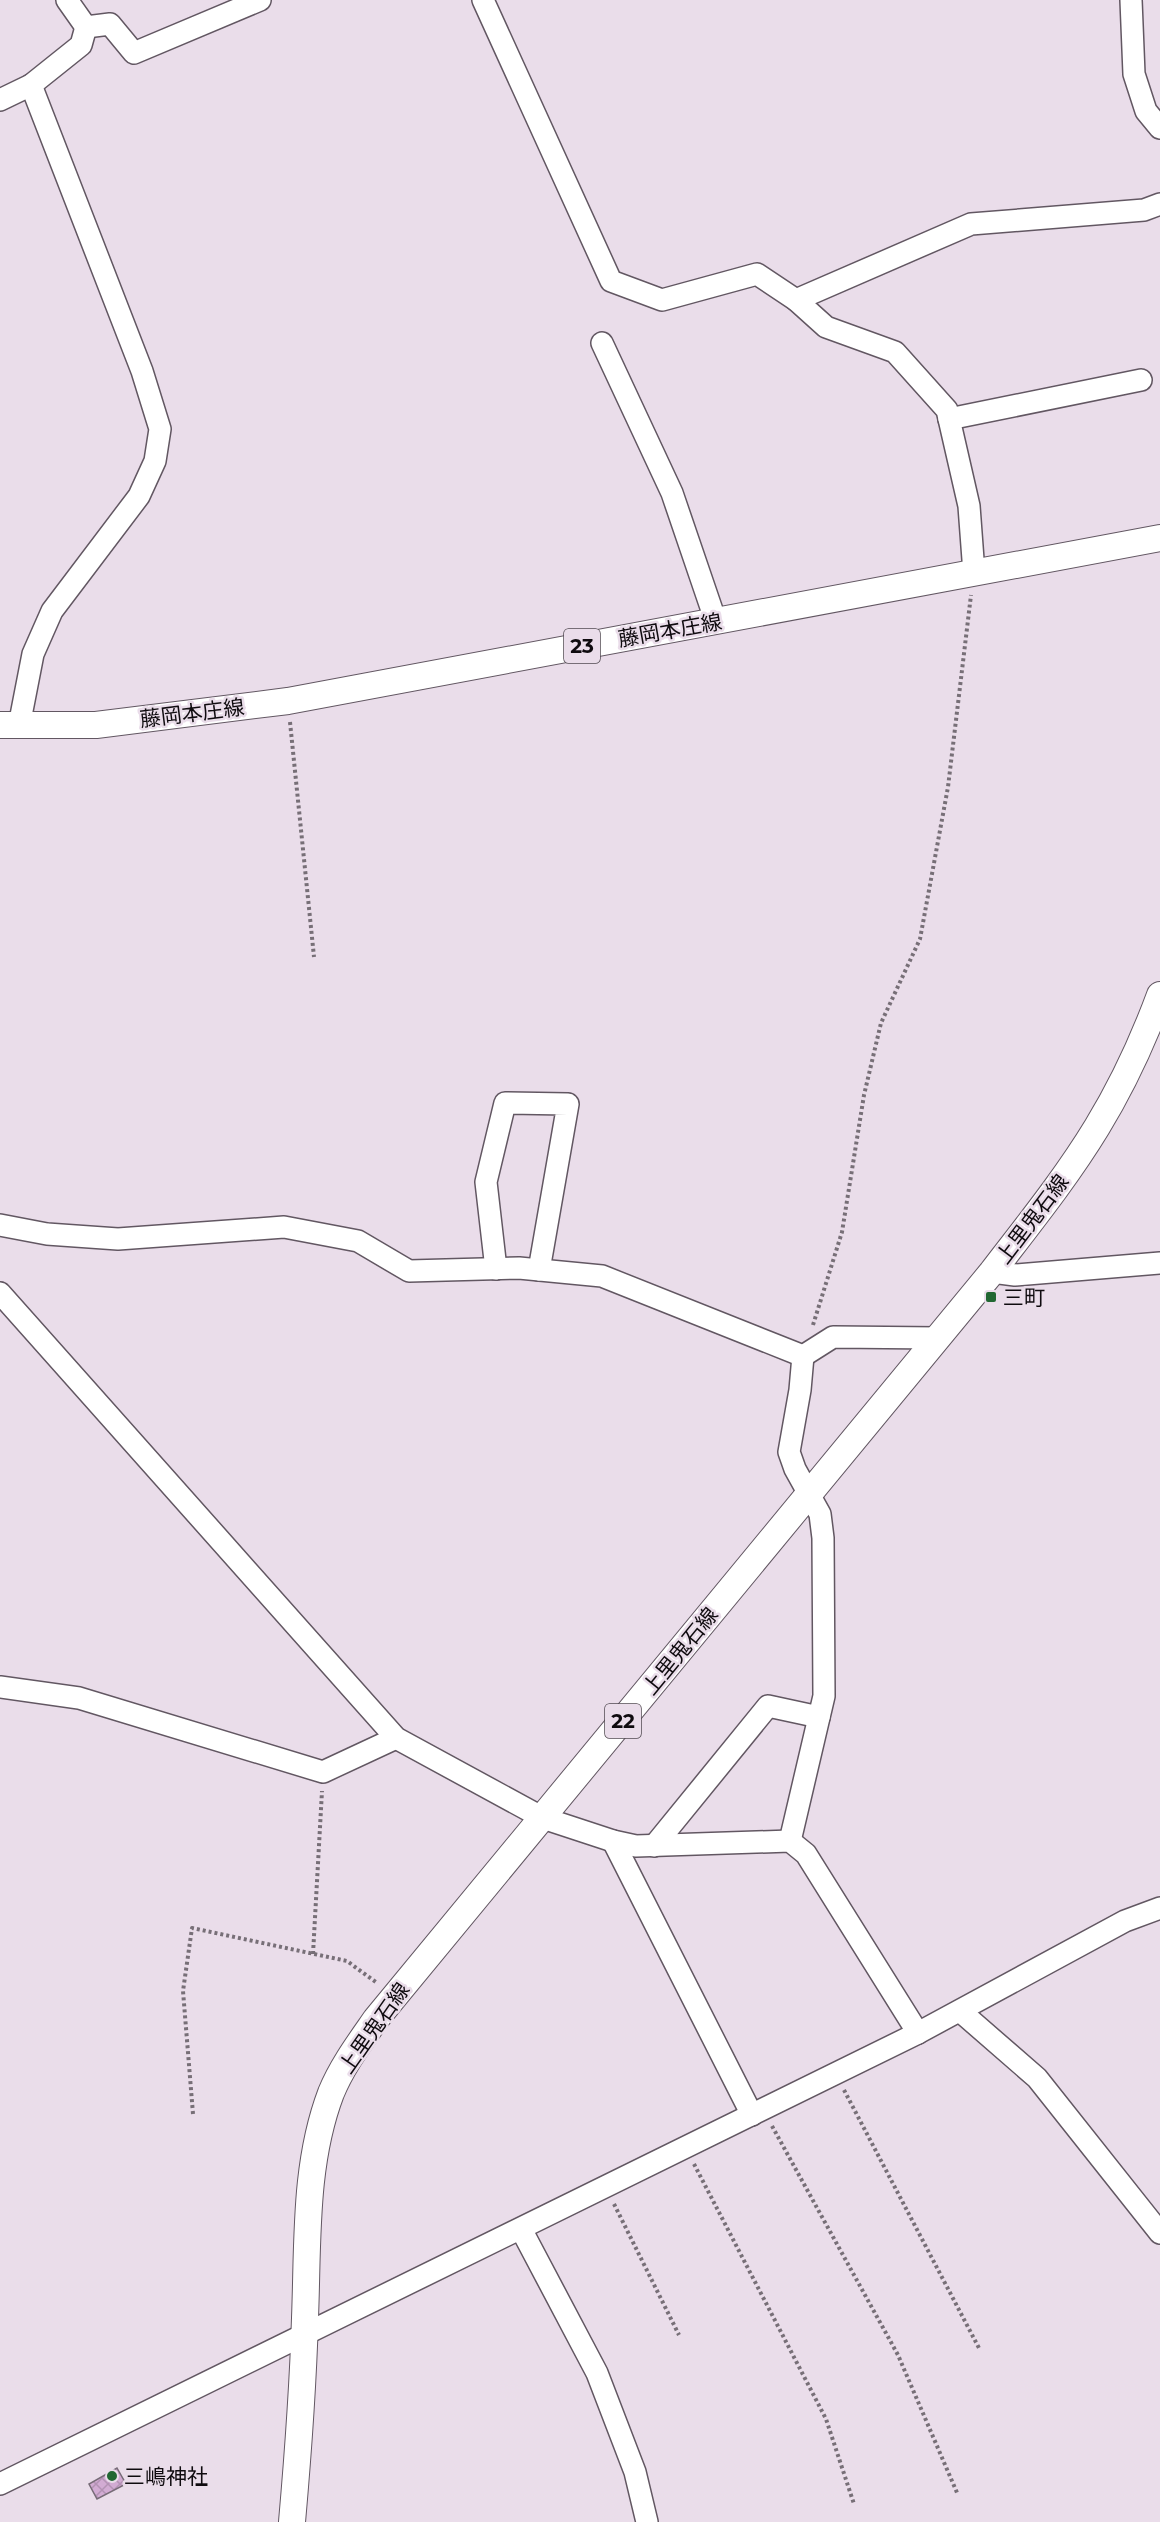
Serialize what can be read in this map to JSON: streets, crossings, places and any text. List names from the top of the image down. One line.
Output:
{"streets":{"main road":["藤岡本庄線","23","上里鬼石線","22"]},"places":{"transit":["三町"],"other":["三嶋神社"]}}
